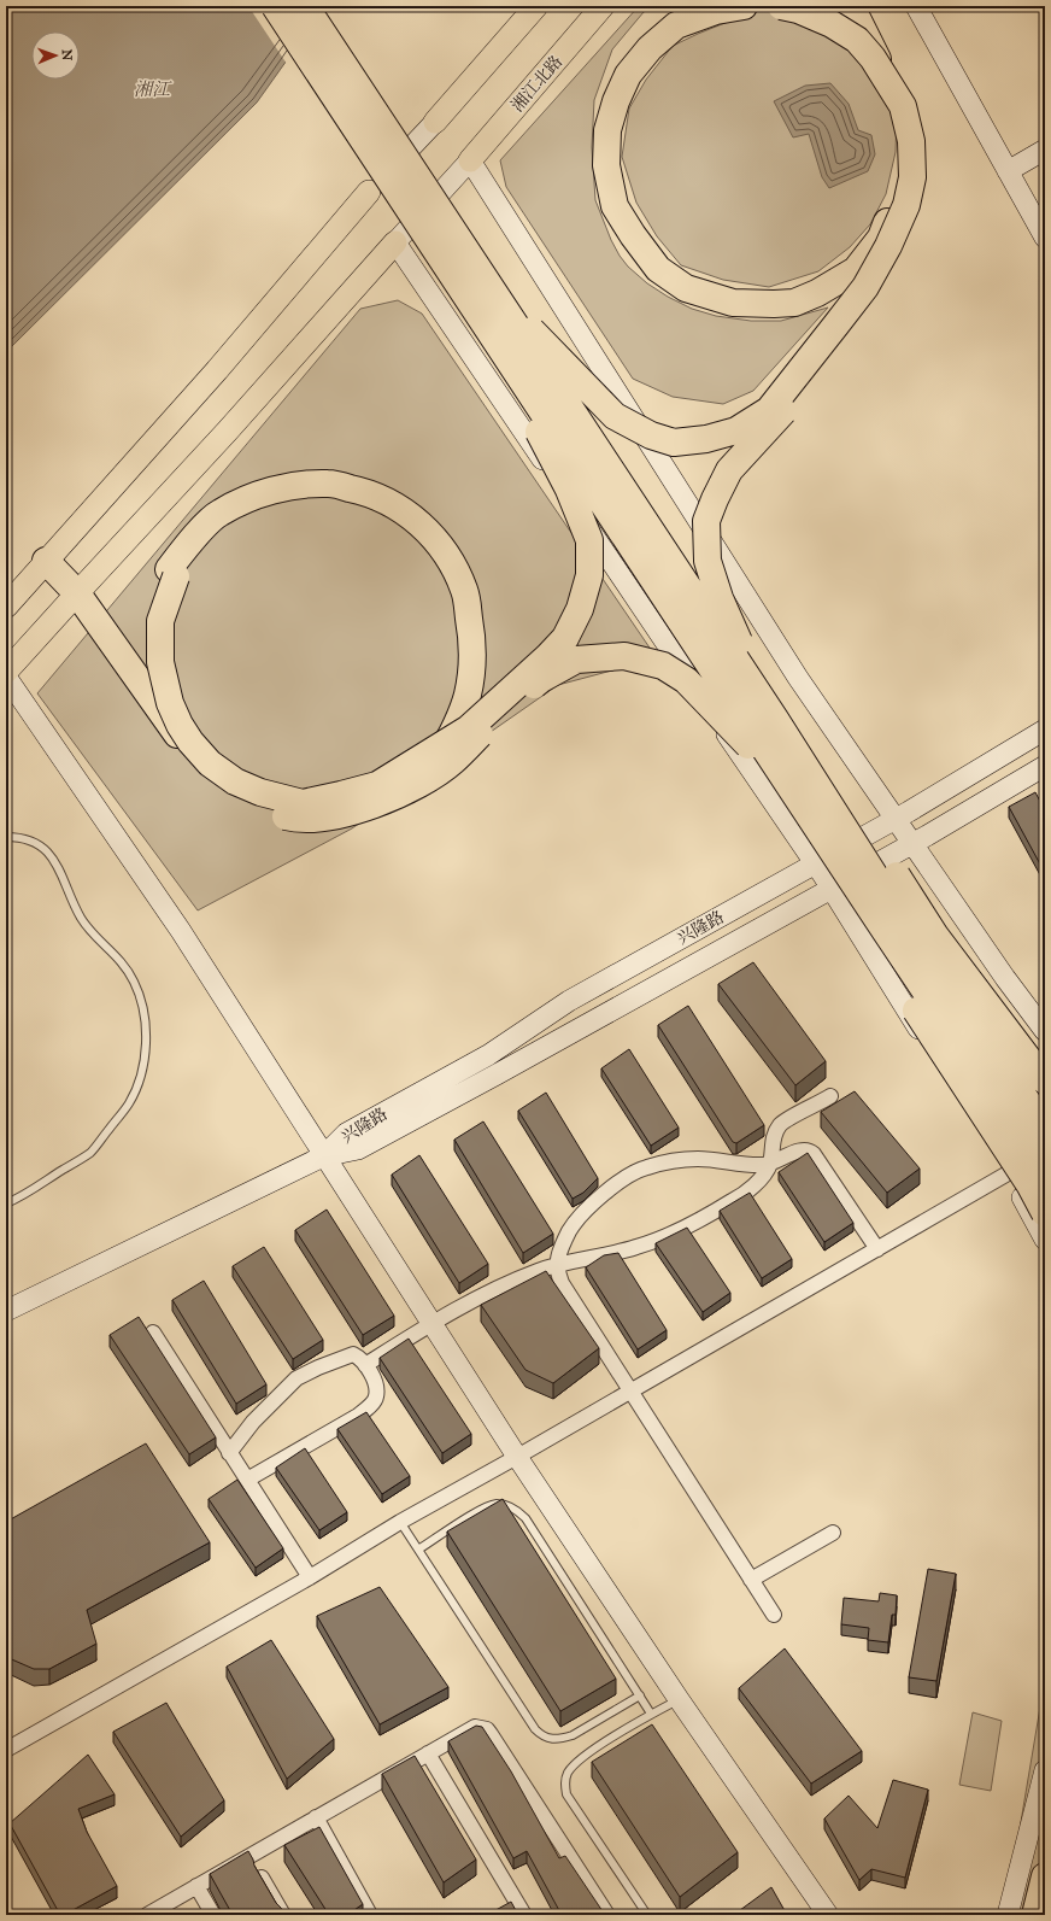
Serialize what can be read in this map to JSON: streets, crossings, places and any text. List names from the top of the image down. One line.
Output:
{"streets":{"main road":["湘江北路"],"street":["兴隆路"]},"water":["湘江"],"north":"right"}
